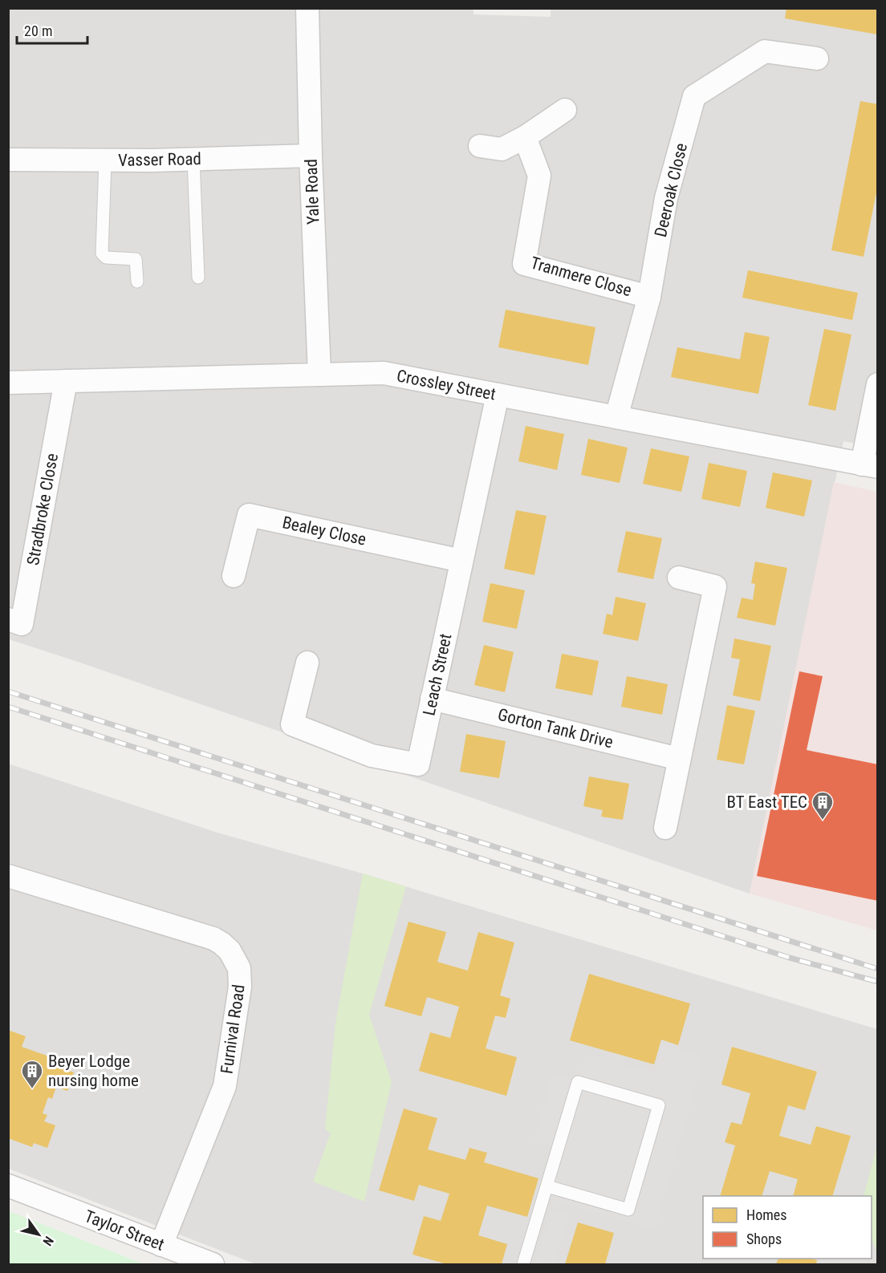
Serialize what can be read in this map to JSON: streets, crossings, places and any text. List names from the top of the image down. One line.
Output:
{"streets":{"street":["Vasser Road","Deeroak Close","Yale Road","Tranmere Close","Crossley Street","Stradbroke Close","Bealey Close","Leach Street","Gorton Tank Drive","Furnival Road","Taylor Street"]},"crossings":[["Vasser Road","Yale Road"],["Deeroak Close","Tranmere Close"],["Deeroak Close","Crossley Street"],["Yale Road","Crossley Street"],["Crossley Street","Stradbroke Close"],["Crossley Street","Leach Street"],["Bealey Close","Leach Street"],["Leach Street","Gorton Tank Drive"],["Furnival Road","Taylor Street"]],"places":{"building":["BT East TEC","Beyer Lodge nursing home"]},"legend":["Homes","Shops"],"scale_bar":"20 m","north":"bottom right"}
